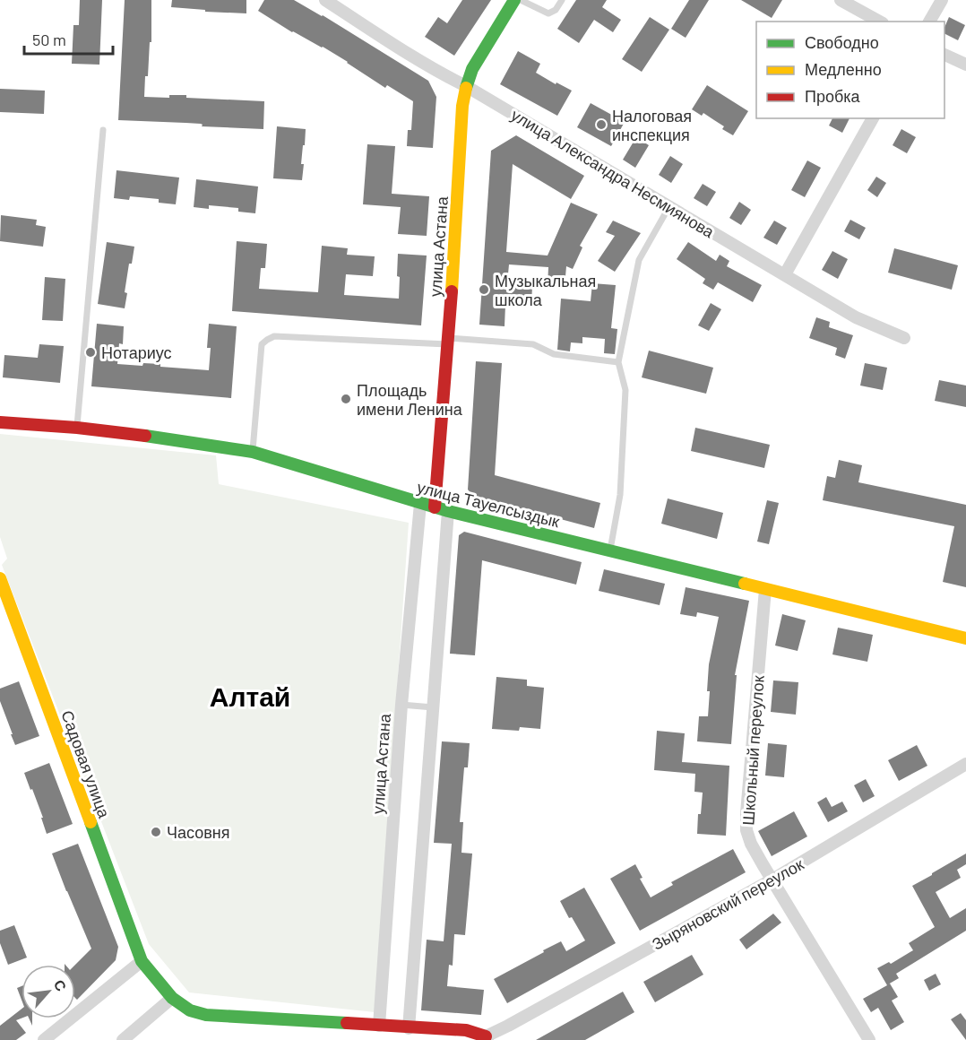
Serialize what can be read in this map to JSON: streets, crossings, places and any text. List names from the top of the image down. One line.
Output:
{"streets":{"street":["улица Александра Несмиянова","улица Астана","улица Тауелсыздык","Школьный переулок","Садовая улица","Зыряновский переулок"]},"crossings":[["улица Александра Несмиянова","улица Астана"],["улица Астана","улица Тауелсыздык"],["улица Тауелсыздык","Школьный переулок"],["Школьный переулок","Зыряновский переулок"]],"districts":["Алтай"],"places":["Налоговая инспекция","Музыкальная школа","Нотариус","Площадь имени Ленина","Часовня"],"legend":["Свободно","Медленно","Пробка"],"scale_bar":"50 m","north":"top right"}
